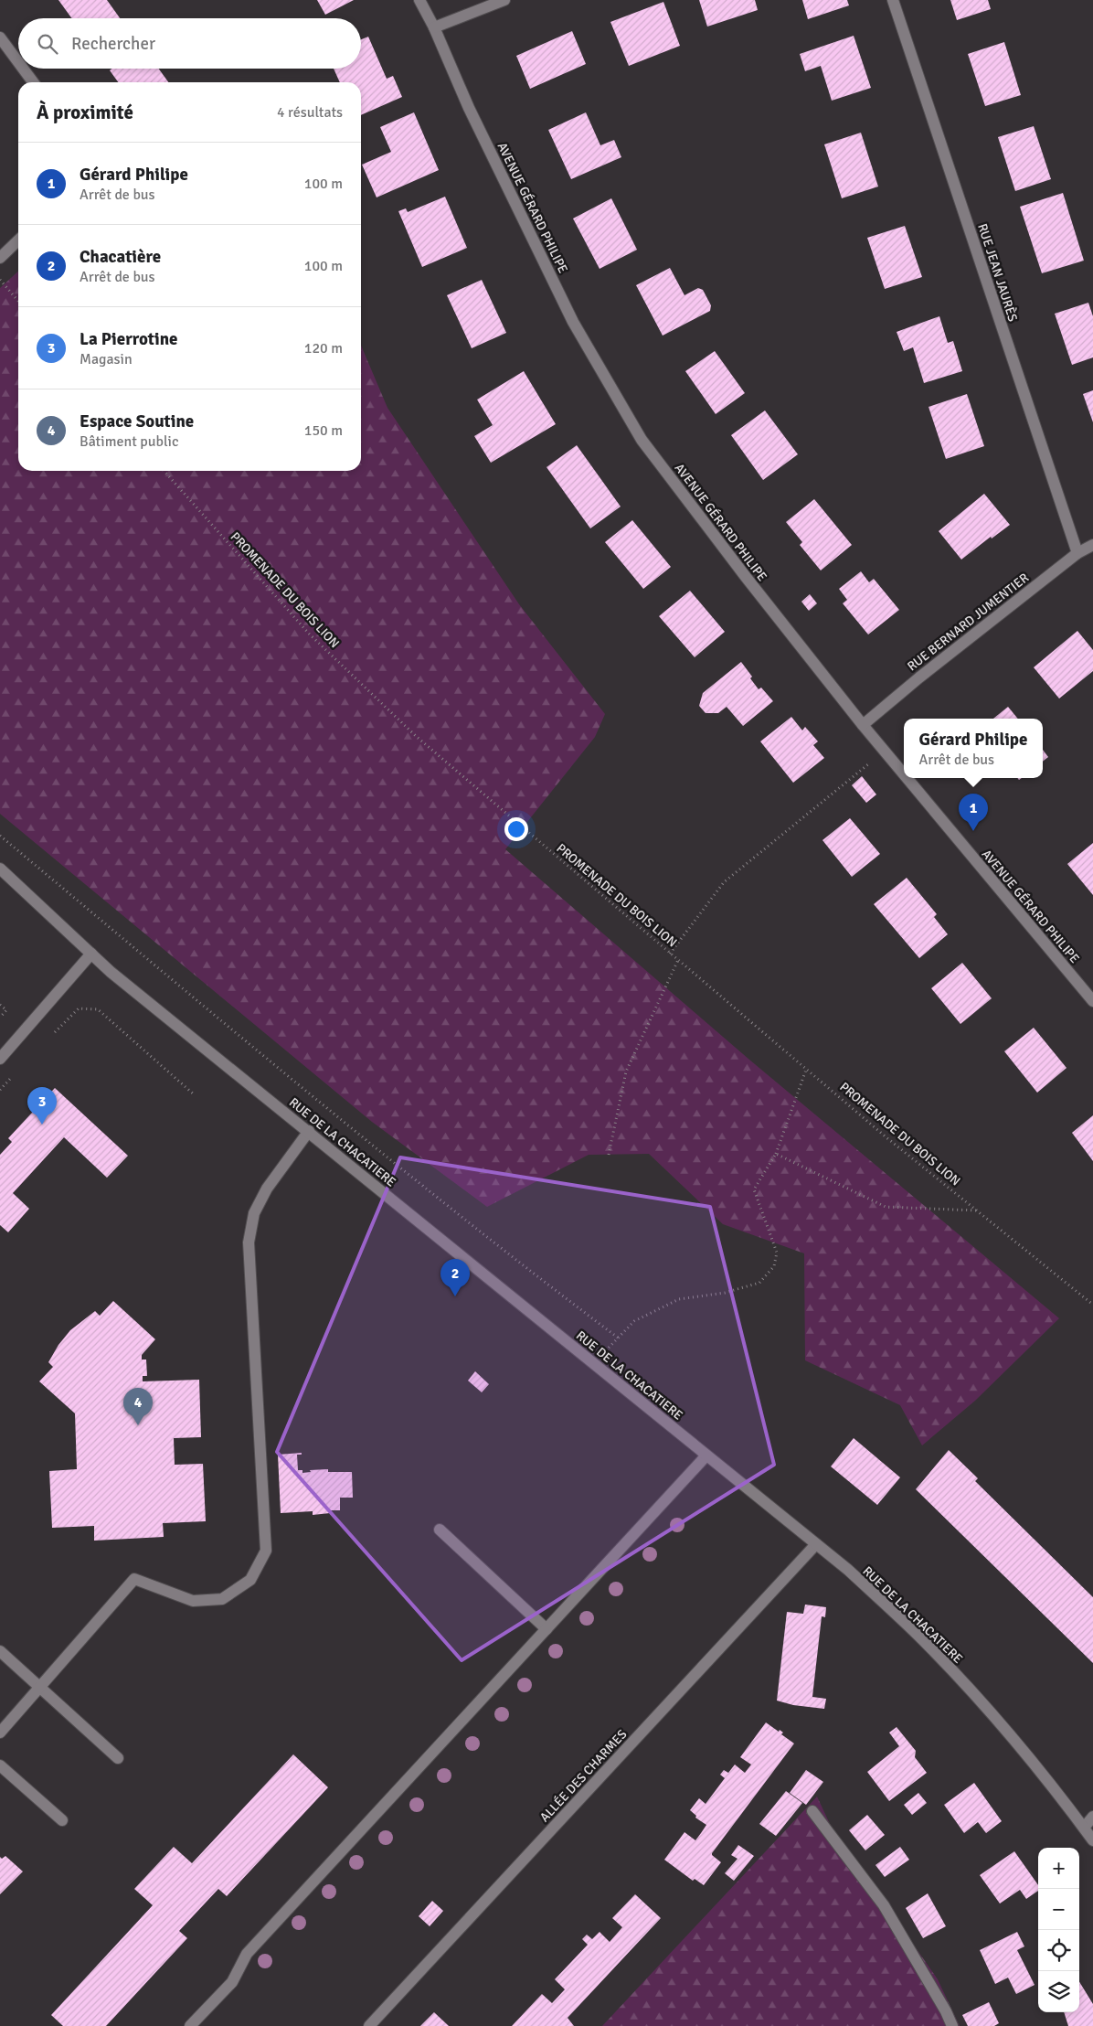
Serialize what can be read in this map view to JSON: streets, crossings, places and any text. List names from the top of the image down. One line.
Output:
{"streets":{"street":["AVENUE GÉRARD PHILIPE","RUE JEAN JAURÈS","RUE BERNARD JUMENTIER","RUE DE LA CHACATIERE","ALLÉE DES CHARMES"],"path":["PROMENADE DU BOIS LION"]},"crossings":[["AVENUE GÉRARD PHILIPE","RUE BERNARD JUMENTIER"],["RUE JEAN JAURÈS","RUE BERNARD JUMENTIER"],["RUE DE LA CHACATIERE","ALLÉE DES CHARMES"]],"page":{"search":"Rechercher","heading":["À proximité","4 résultats"],"list":[{"mark":"1","name":"Gérard Philipe","note":"Arrêt de bus","value":"100 m"},{"mark":"2","name":"Chacatière","note":"Arrêt de bus","value":"100 m"},{"mark":"3","name":"La Pierrotine","note":"Magasin","value":"120 m"},{"mark":"4","name":"Espace Soutine","note":"Bâtiment public","value":"150 m"}],"popup":["Gérard Philipe","Arrêt de bus"],"pins":["1","3","2","4"],"map_buttons":["+","−"]}}
